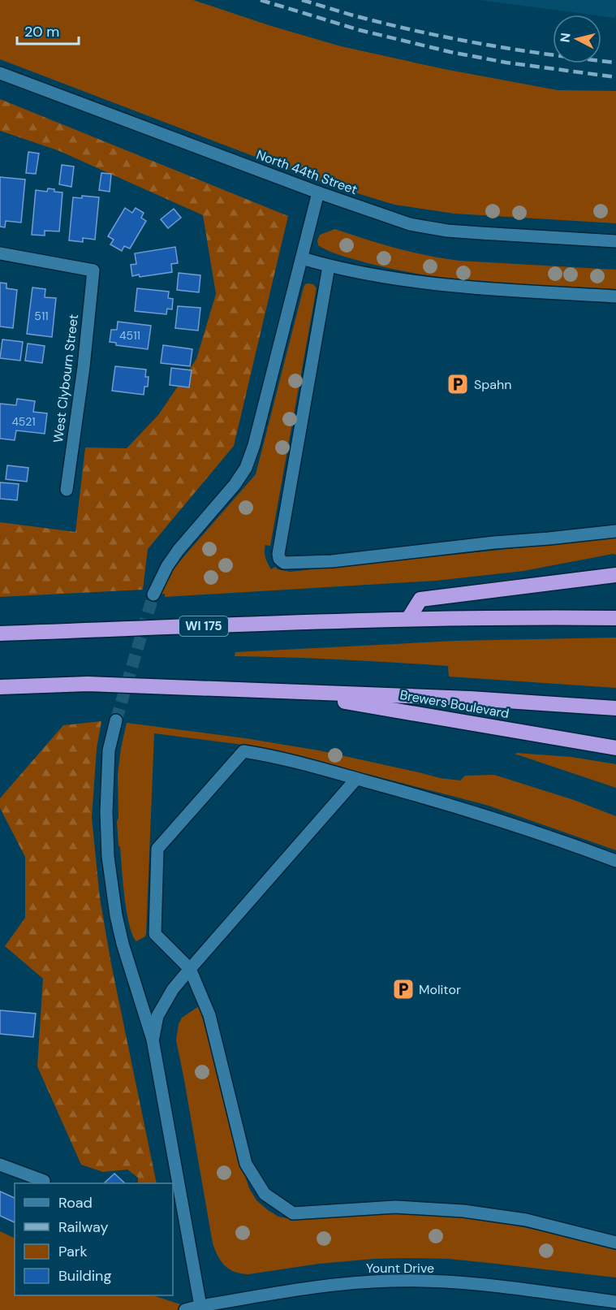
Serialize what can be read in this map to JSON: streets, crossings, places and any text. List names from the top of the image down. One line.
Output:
{"streets":{"highway":["WI 175","Brewers Boulevard"],"street":["North 44th Street","West Clybourn Street","Yount Drive"]},"places":{"parking":["Spahn","Molitor"]},"house_numbers":["511","4511","4521"],"legend":["Road","Railway","Park","Building"],"scale_bar":"20 m","north":"left"}
